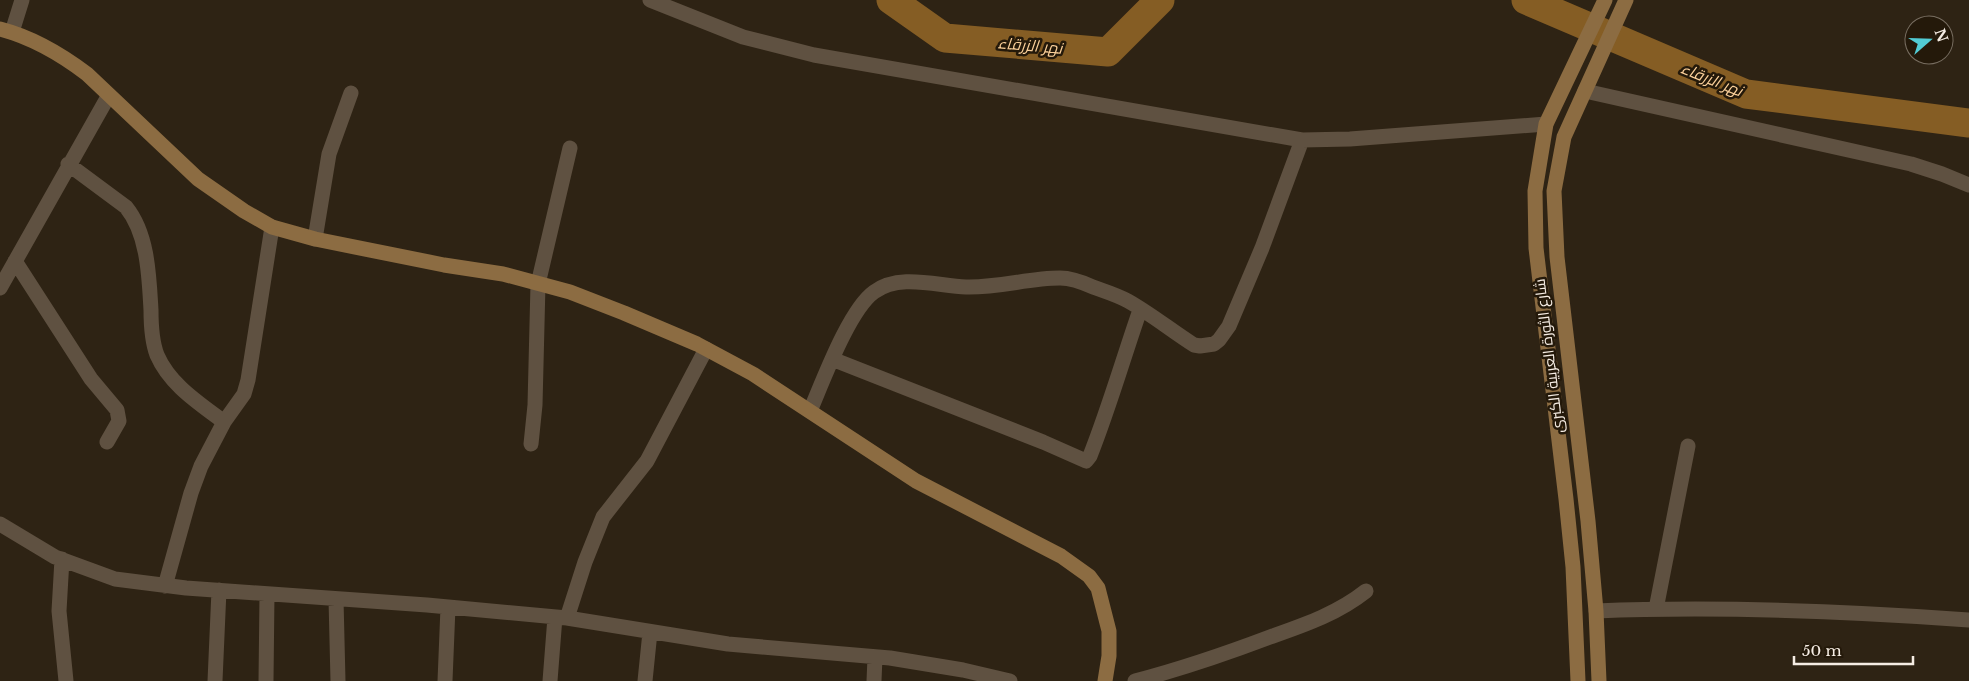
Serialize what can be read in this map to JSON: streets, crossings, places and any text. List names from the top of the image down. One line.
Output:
{"streets":{"main road":["شارع الثورة العربية الكبرى"]},"water":["نهر الزرقاء"],"scale_bar":"50 m","north":"right"}
